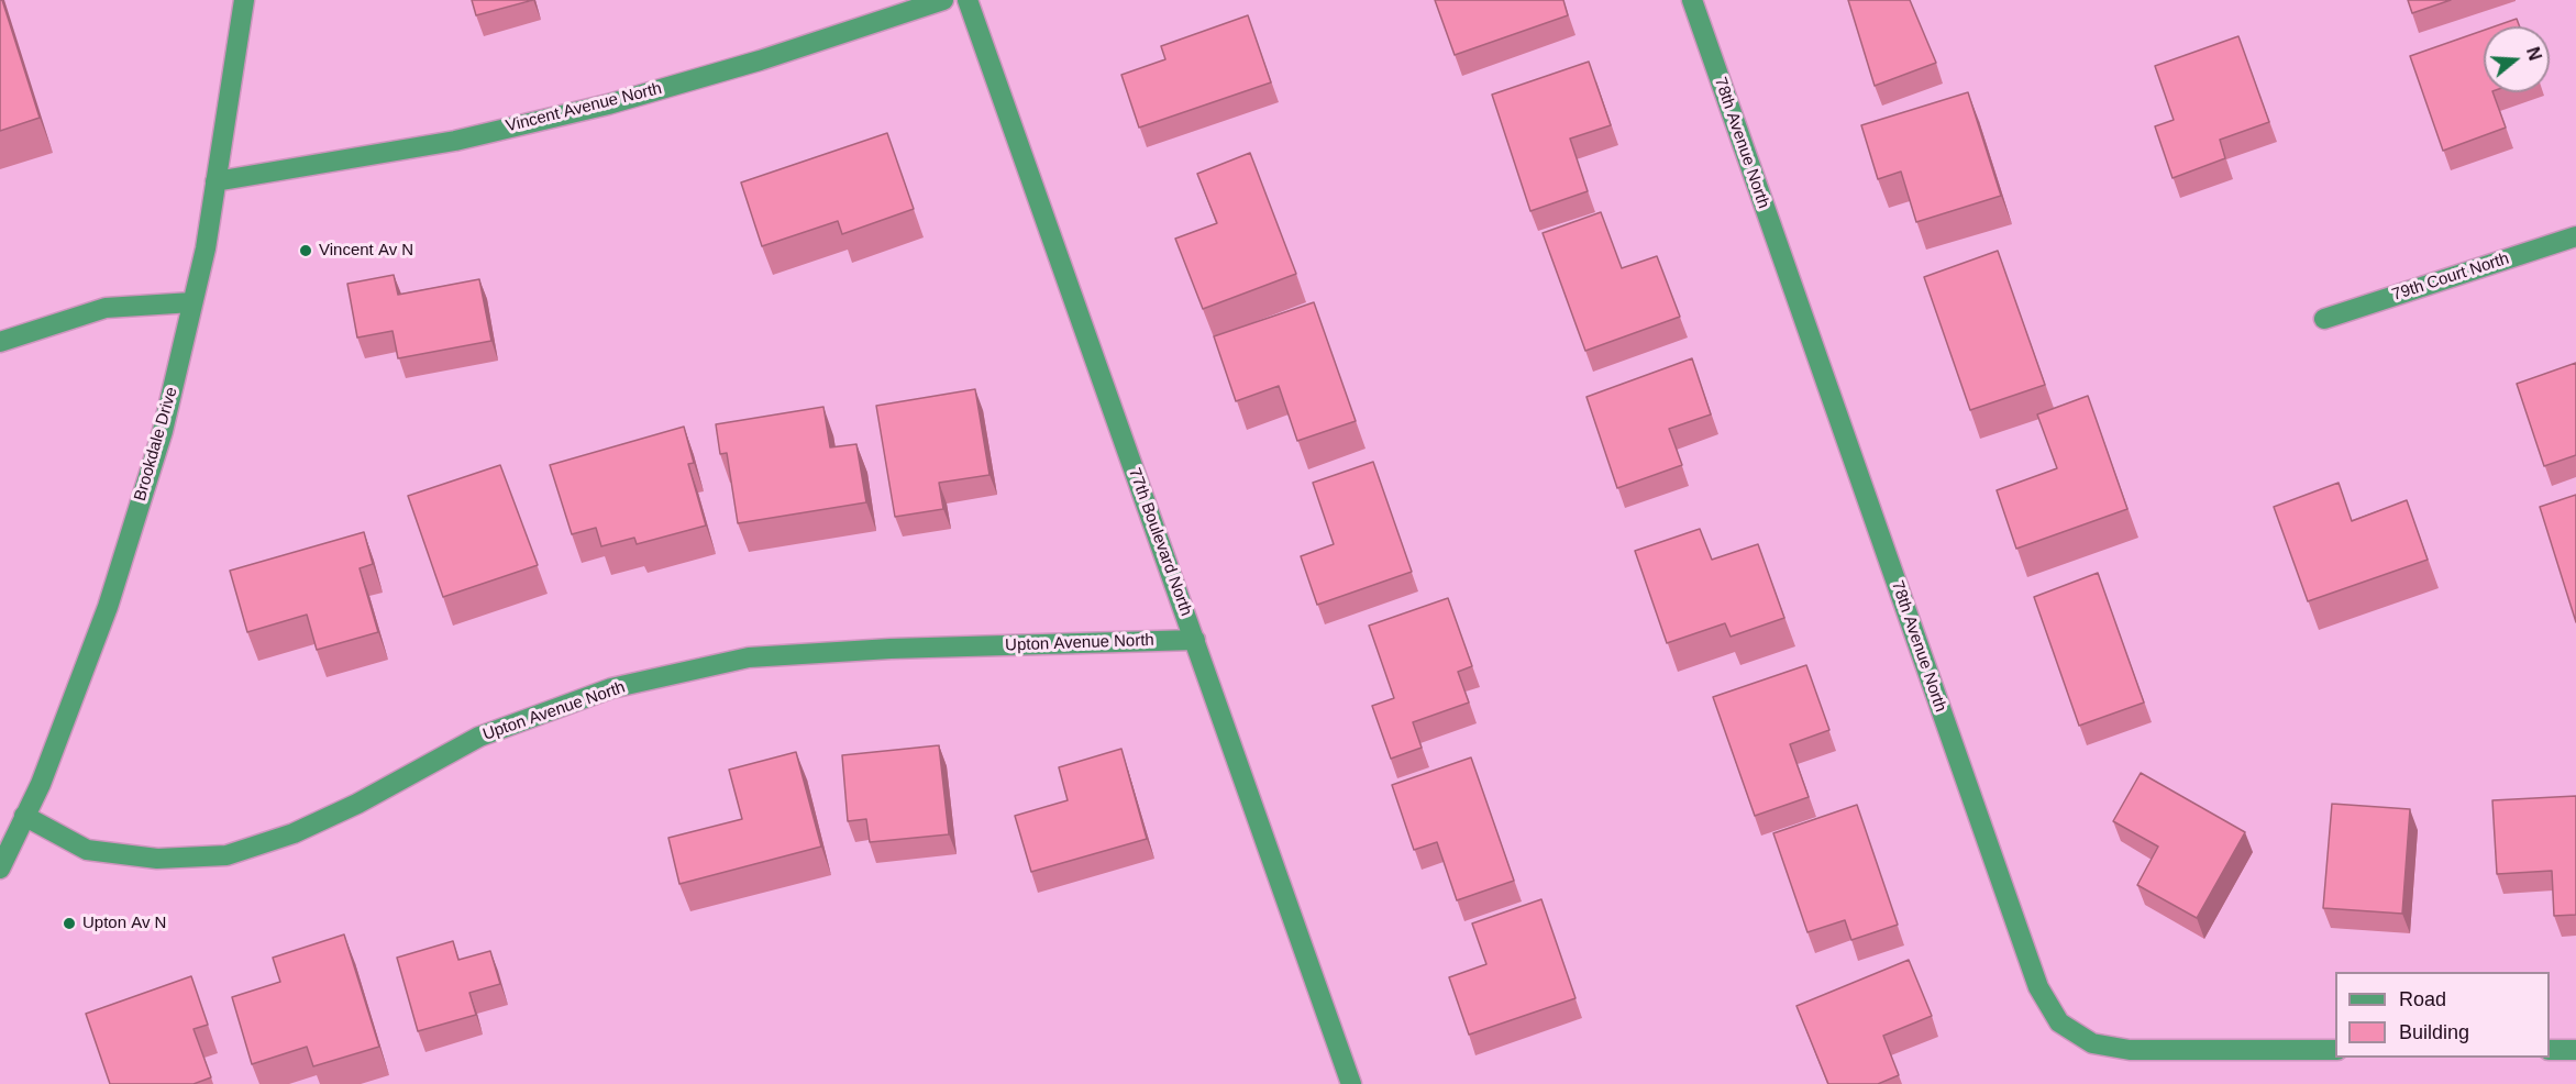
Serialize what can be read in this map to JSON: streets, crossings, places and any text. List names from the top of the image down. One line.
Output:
{"streets":{"street":["Vincent Avenue North","78th Avenue North","79th Court North","Brookdale Drive","77th Boulevard North","Upton Avenue North"]},"crossings":[["Vincent Avenue North","Brookdale Drive"],["Brookdale Drive","Upton Avenue North"],["77th Boulevard North","Upton Avenue North"]],"places":["Vincent Av N","Upton Av N"],"legend":["Road","Building"],"north":"right"}
